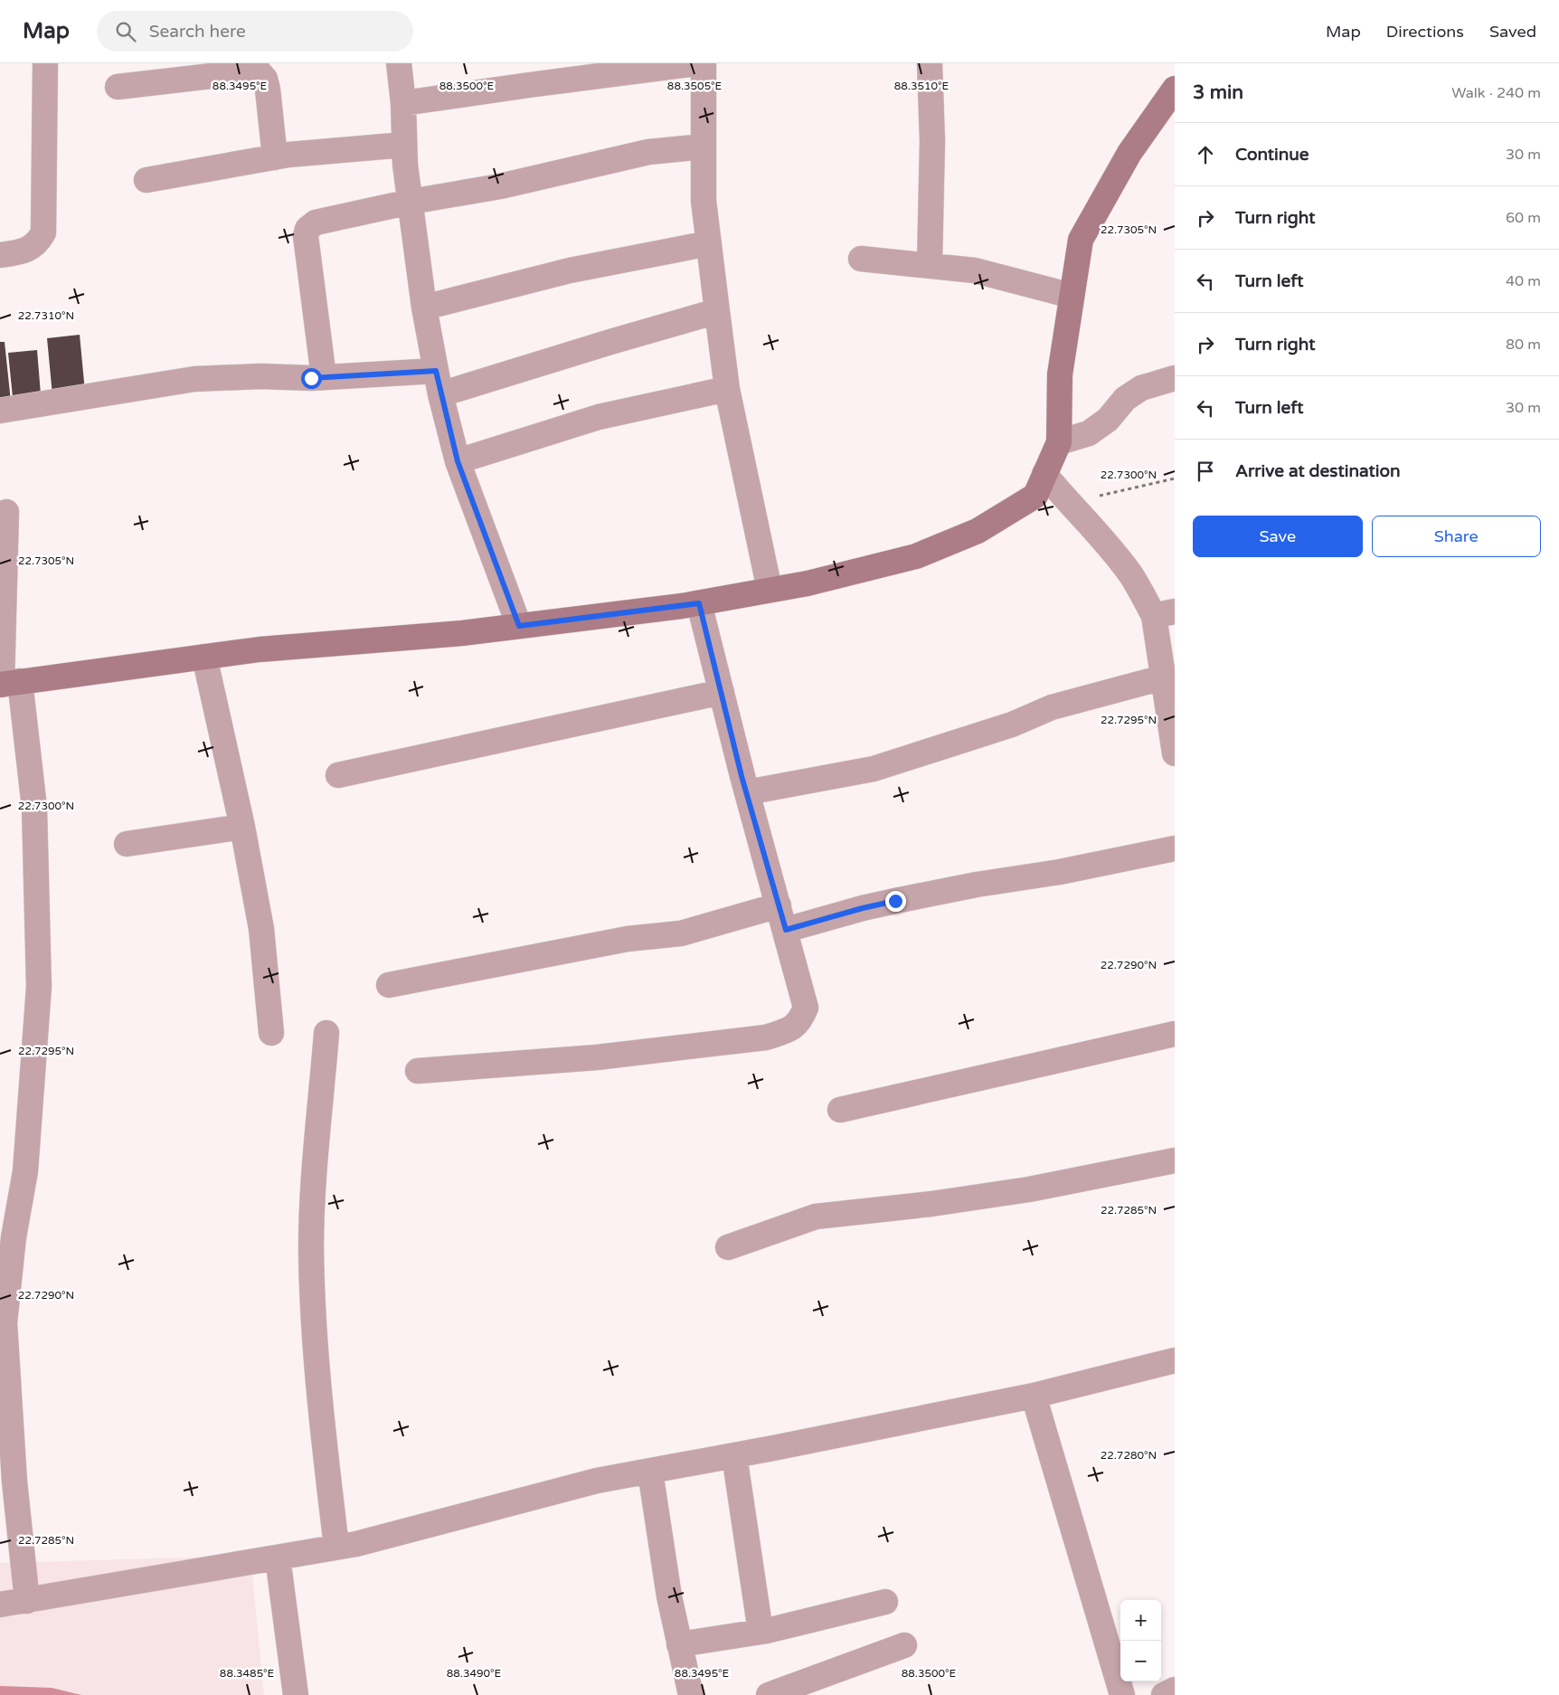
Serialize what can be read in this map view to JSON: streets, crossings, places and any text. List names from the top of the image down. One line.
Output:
{"page":{"header":"Map","search":"Search here","nav":["Map","Directions","Saved"],"heading":["3 min","Walk · 240 m"],"list":[["Continue","30 m"],["Turn right","60 m"],["Turn left","40 m"],["Turn right","80 m"],["Turn left","30 m"],"Arrive at destination"],"buttons":["Save","Share"],"map_buttons":["+","−"]},"coordinates":["88.3495°E","88.3500°E","88.3505°E","88.3510°E","22.7305°N","22.7310°N","22.7300°N","22.7295°N","22.7290°N","22.7285°N","22.7280°N","88.3485°E","88.3490°E"]}
